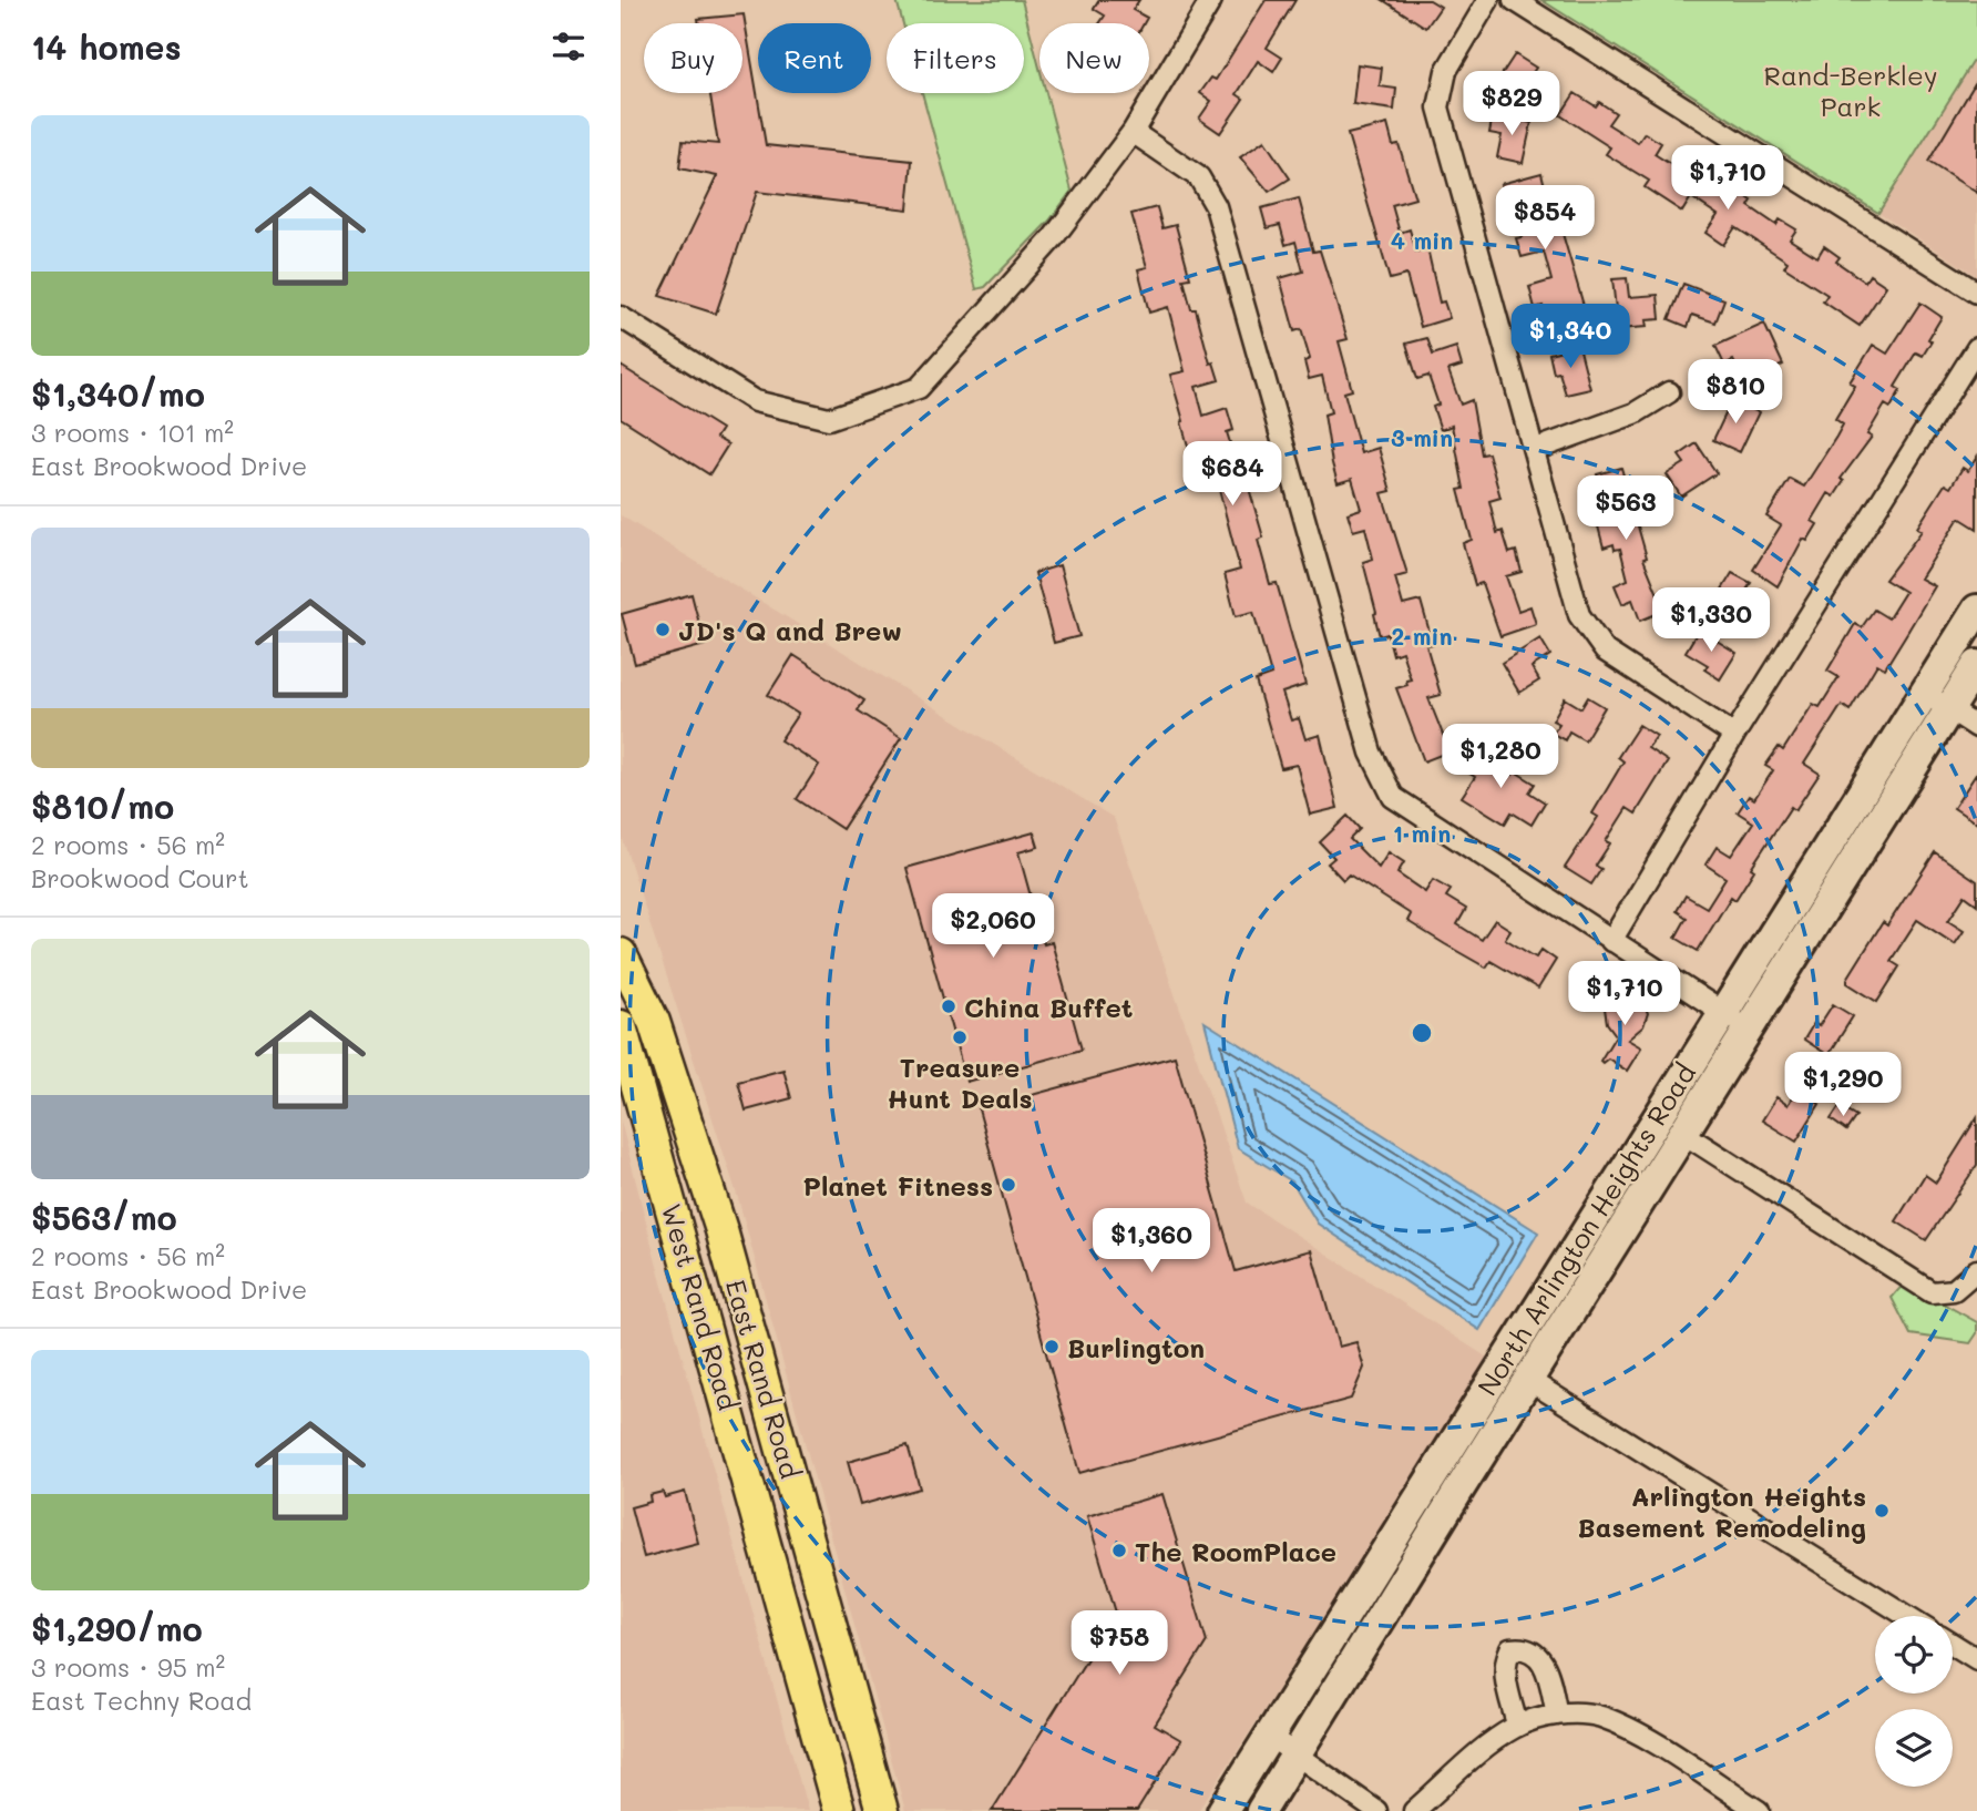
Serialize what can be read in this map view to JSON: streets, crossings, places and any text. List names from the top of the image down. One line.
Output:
{"streets":{"main road":["North Arlington Heights Road","West Rand Road","East Rand Road"]},"parks":["Rand-Berkley Park"],"places":["JD's Q and Brew","China Buffet","Treasure Hunt Deals","Planet Fitness","Burlington","Arlington Heights Basement Remodeling","The RoomPlace"],"page":{"heading":"14 homes","chip":["Buy","Rent","Filters","New"],"price":["$829","$1,710","$854","$1,340","$810","$684","$563","$1,330","$1,280","$2,060","$1,710","$1,290","$1,360","$758"],"list":[{"name":"$1,340/mo","note":"3 rooms · 101 m² · East Brookwood Drive"},{"name":"$810/mo","note":"2 rooms · 56 m² · Brookwood Court"},{"name":"$563/mo","note":"2 rooms · 56 m² · East Brookwood Drive"},{"name":"$1,290/mo","note":"3 rooms · 95 m² · East Techny Road"}]},"rings":["4 min","3 min","2 min","1 min"]}
